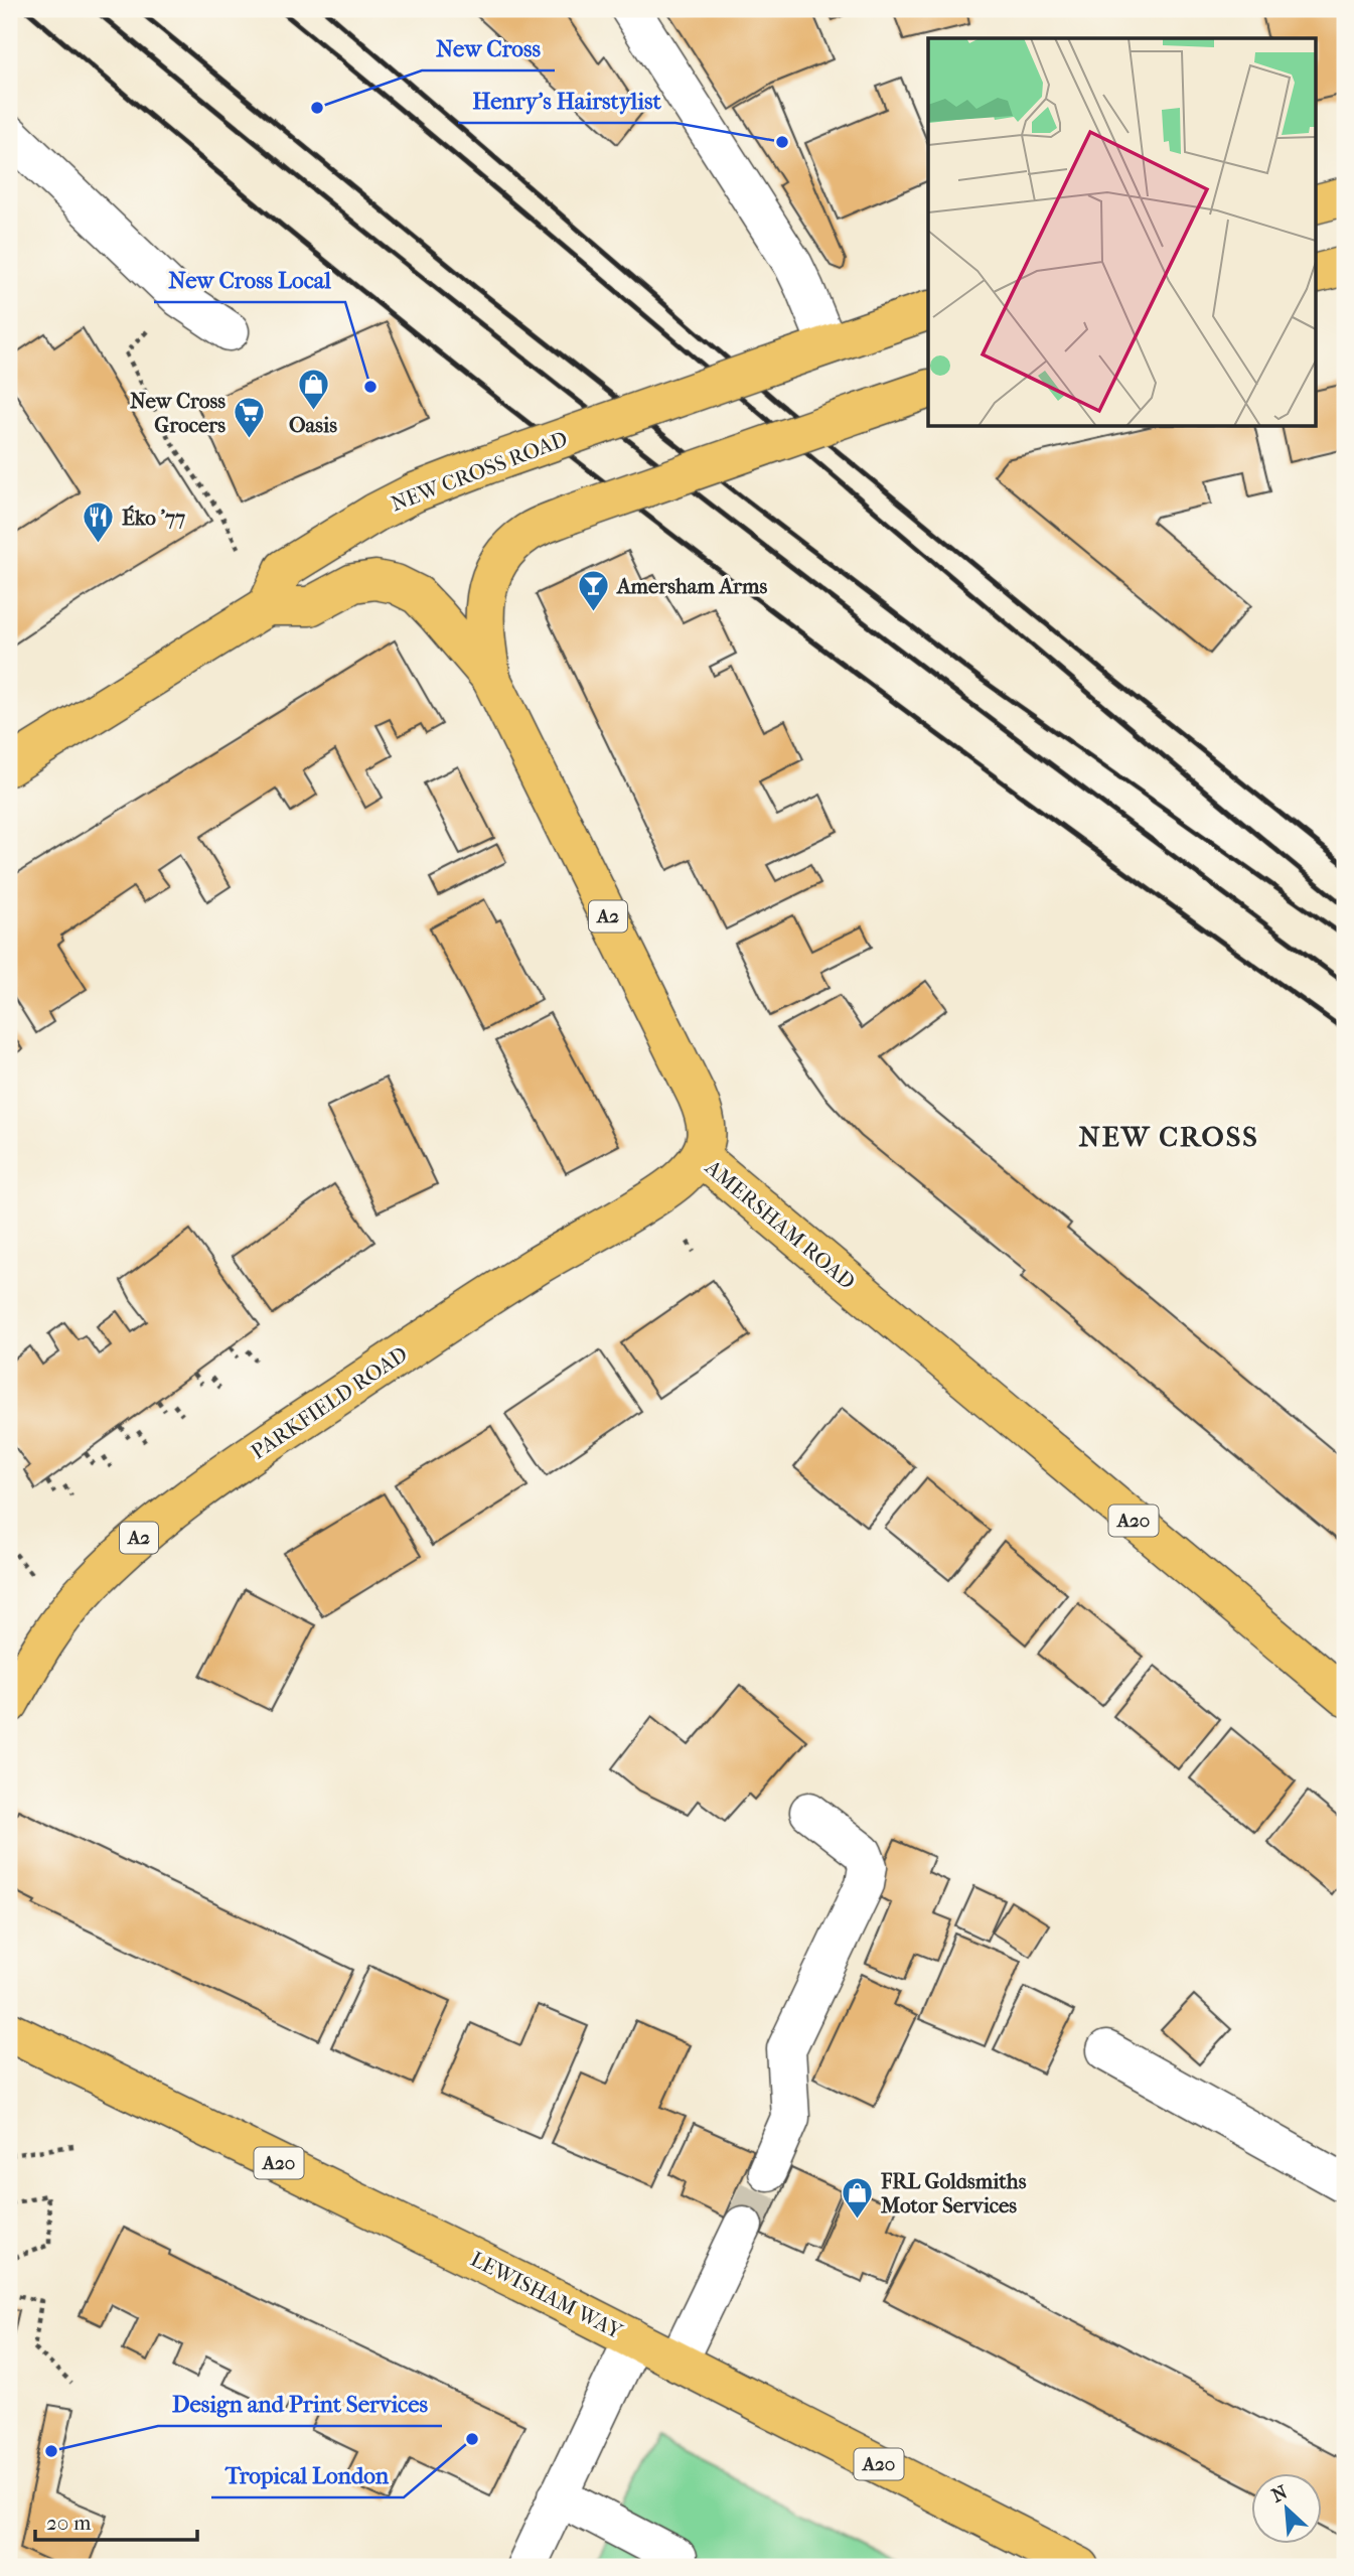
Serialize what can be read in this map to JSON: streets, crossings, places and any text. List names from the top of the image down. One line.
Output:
{"streets":{"highway":["NEW CROSS ROAD","A2","AMERSHAM ROAD","PARKFIELD ROAD","A20","LEWISHAM WAY"]},"crossings":[["NEW CROSS ROAD","AMERSHAM ROAD"],["A2","AMERSHAM ROAD"],["AMERSHAM ROAD","PARKFIELD ROAD"]],"districts":["NEW CROSS"],"places":{"other":["New Cross","Henry's Hairstylist","New Cross Local","Tropical London","Design and Print Services"],"shop":["Oasis","FRL Goldsmiths Motor Services"],"supermarket":["New Cross Grocers"],"restaurant":["Éko '77"],"bar":["Amersham Arms"]},"scale_bar":"20 m","north":"top left"}
